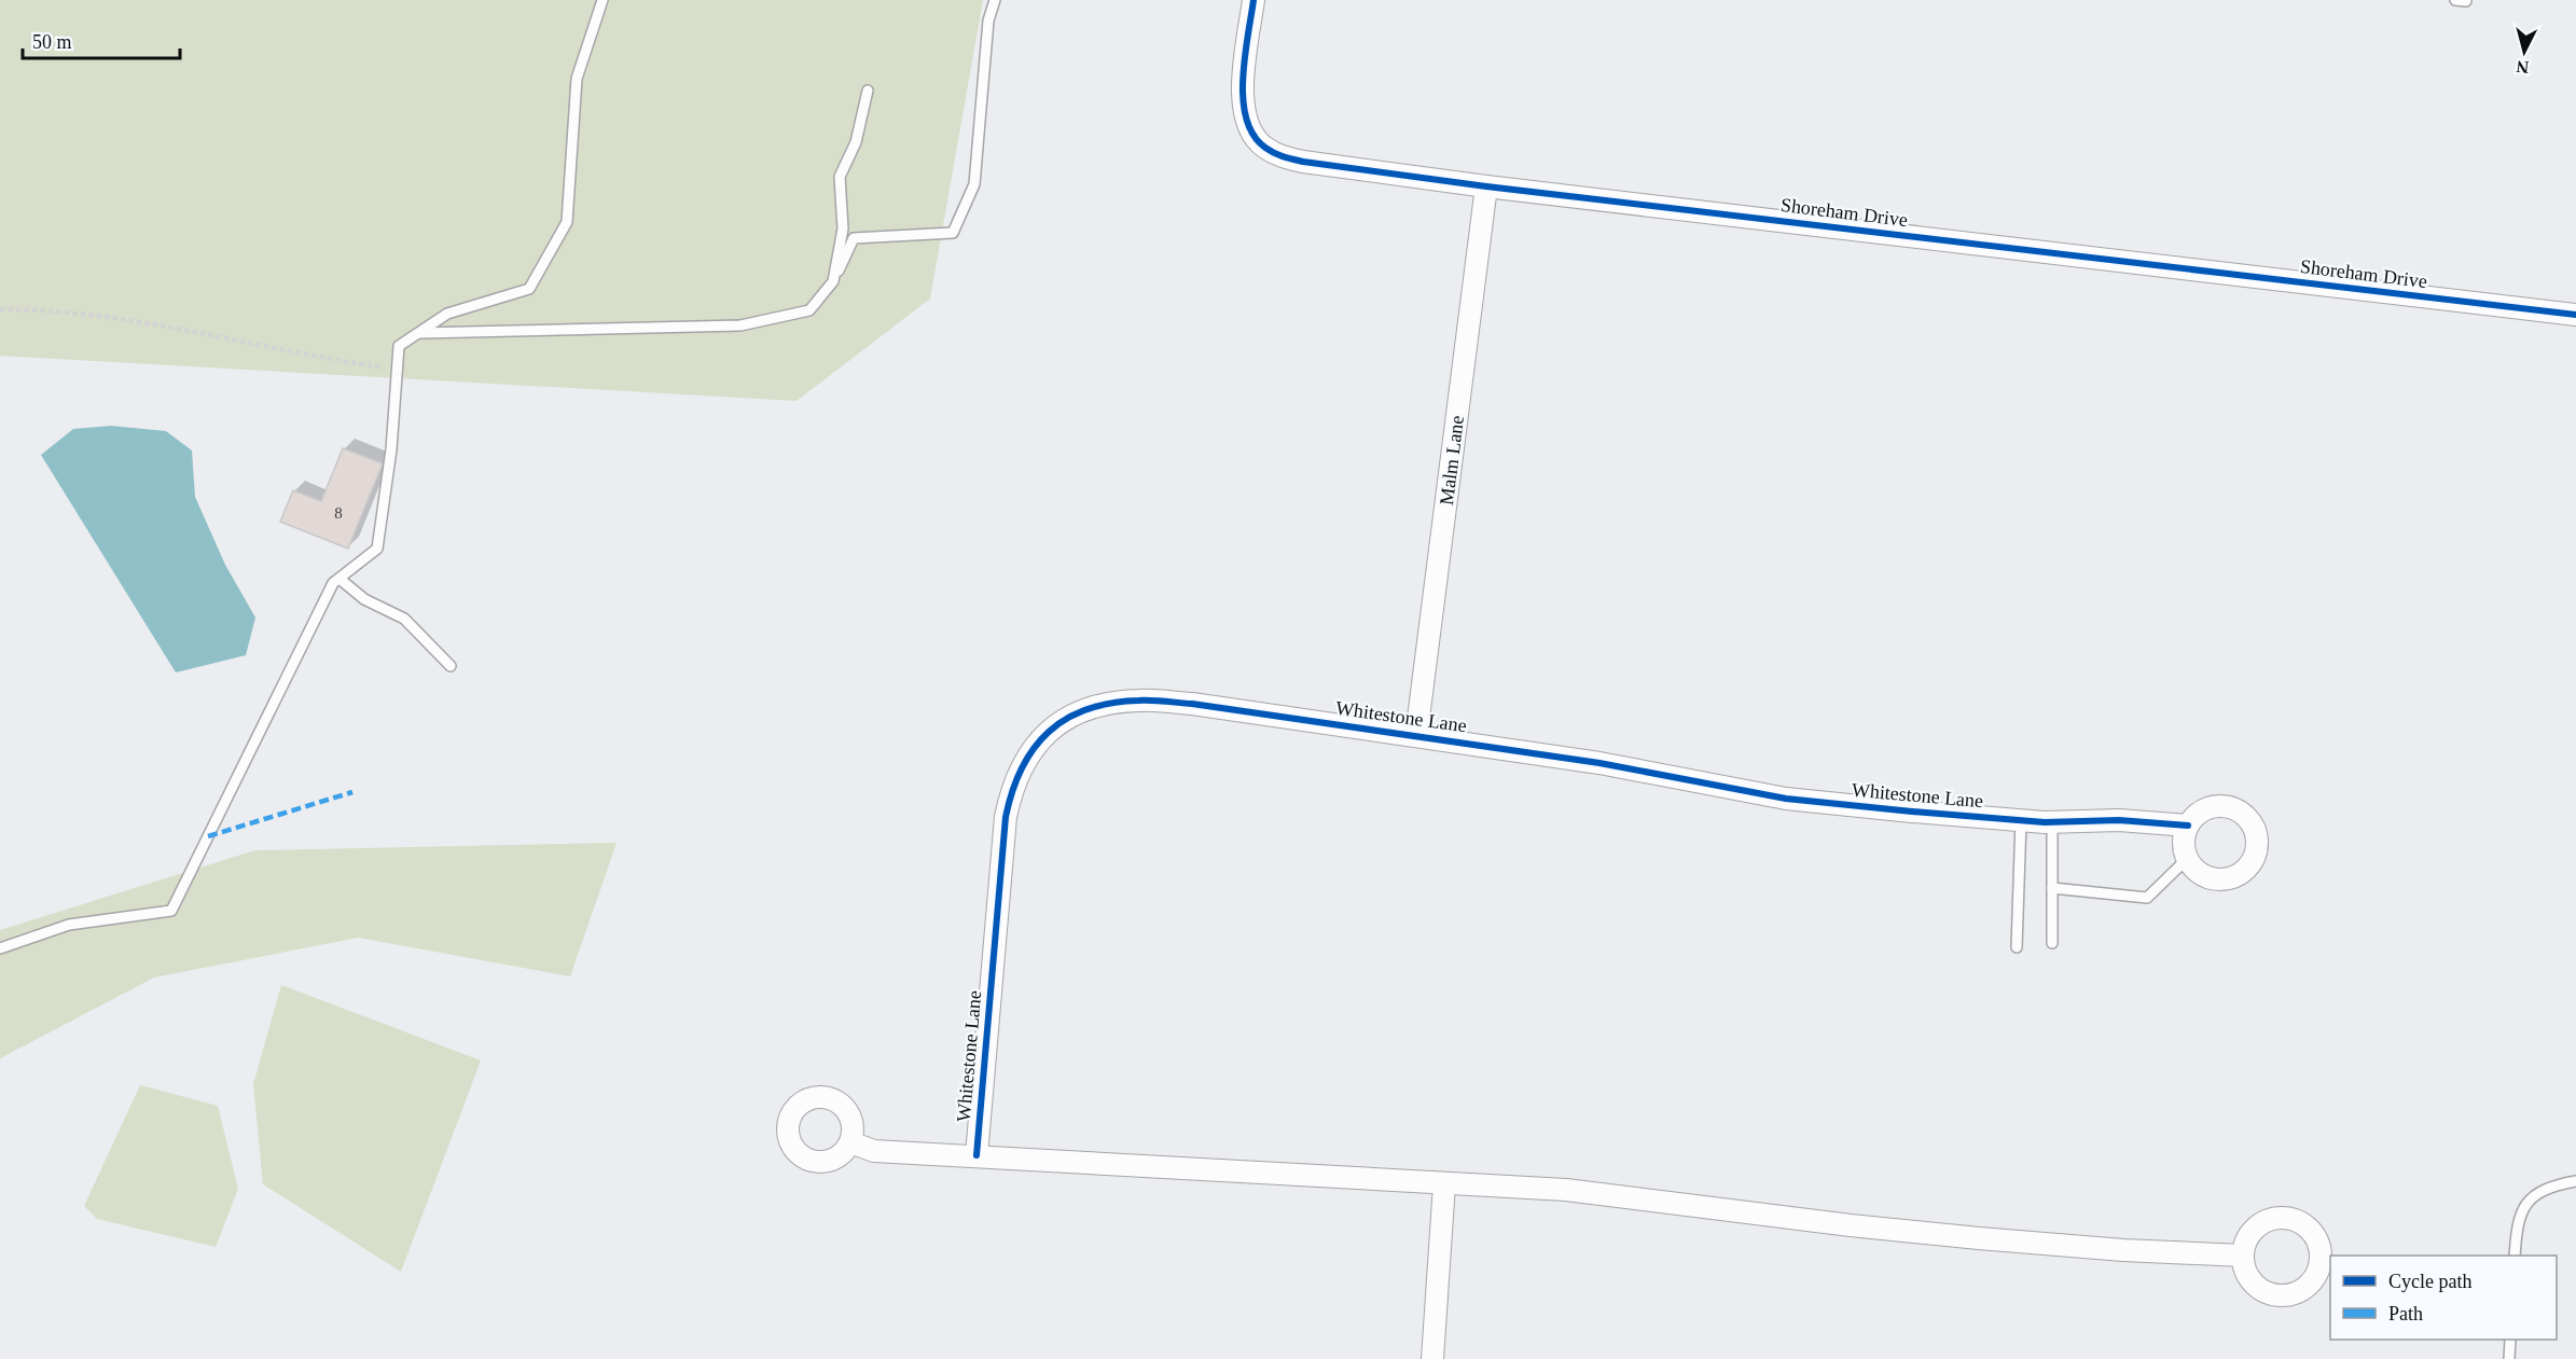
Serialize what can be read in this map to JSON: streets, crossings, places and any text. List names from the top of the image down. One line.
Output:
{"streets":{"street":["Shoreham Drive","Malm Lane","Whitestone Lane"]},"crossings":[["Shoreham Drive","Malm Lane"],["Malm Lane","Whitestone Lane"]],"house_numbers":["8"],"legend":["Cycle path","Path"],"scale_bar":"50 m","north":"bottom"}
